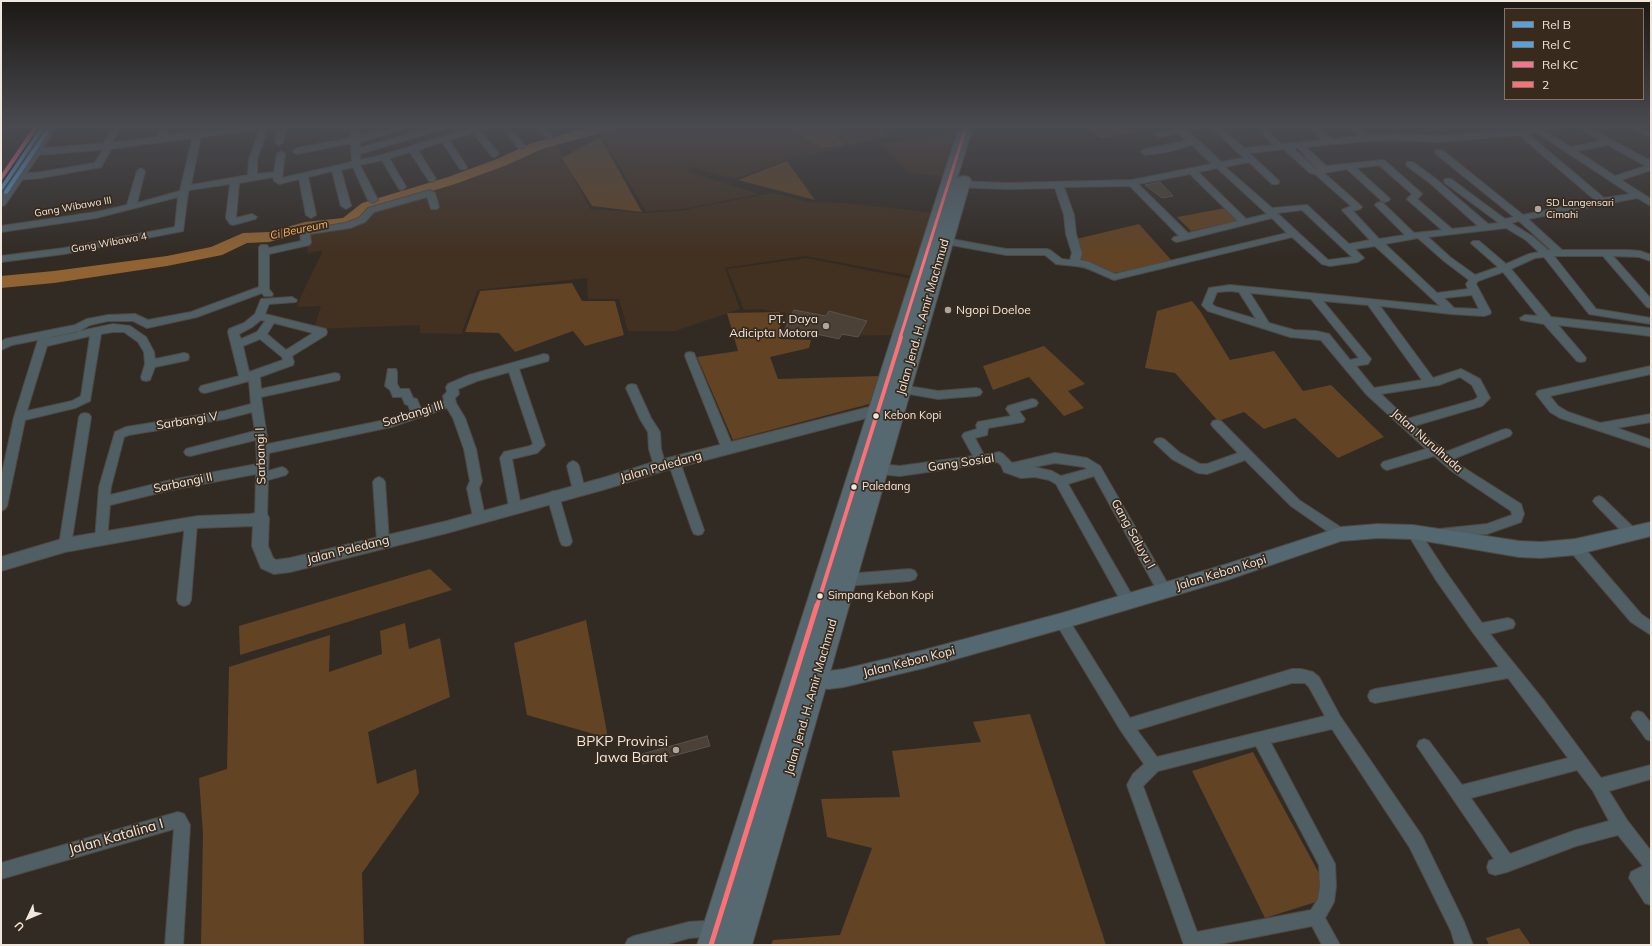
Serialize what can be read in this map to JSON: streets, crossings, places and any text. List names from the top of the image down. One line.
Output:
{"streets":{"highway":["Jalan Jend. H. Amir Machmud"],"main road":["Jalan Kebon Kopi"],"street":["Gang Wibawa III","Gang Wibawa 4","Sarbangi III","Sarbangi V","Jalan Nurulhuda","Sarbangi I","Gang Sosial","Jalan Paledang","Sarbangi II","Gang Saluyu I","Jalan Katalina I"]},"crossings":[["Gang Wibawa III","Gang Wibawa 4"],["Jalan Jend. H. Amir Machmud","Gang Sosial"],["Jalan Jend. H. Amir Machmud","Jalan Paledang"],["Jalan Jend. H. Amir Machmud","Jalan Kebon Kopi"],["Sarbangi III","Sarbangi I"],["Sarbangi V","Sarbangi I"],["Sarbangi V","Sarbangi II"],["Jalan Nurulhuda","Jalan Kebon Kopi"],["Sarbangi I","Jalan Paledang"],["Sarbangi I","Sarbangi II"],["Gang Sosial","Gang Saluyu I"],["Gang Saluyu I","Jalan Kebon Kopi"]],"water":["Ci Beureum"],"places":["SD Langensari Cimahi","Ngopi Doeloe","PT. Daya Adicipta Motora","Kebon Kopi","Paledang","Simpang Kebon Kopi","BPKP Provinsi Jawa Barat"],"lines":["rail line B","rail line C","rail line KC","transit line 2"],"legend":["Rel B","Rel C","Rel KC","2"],"north":"bottom left"}
